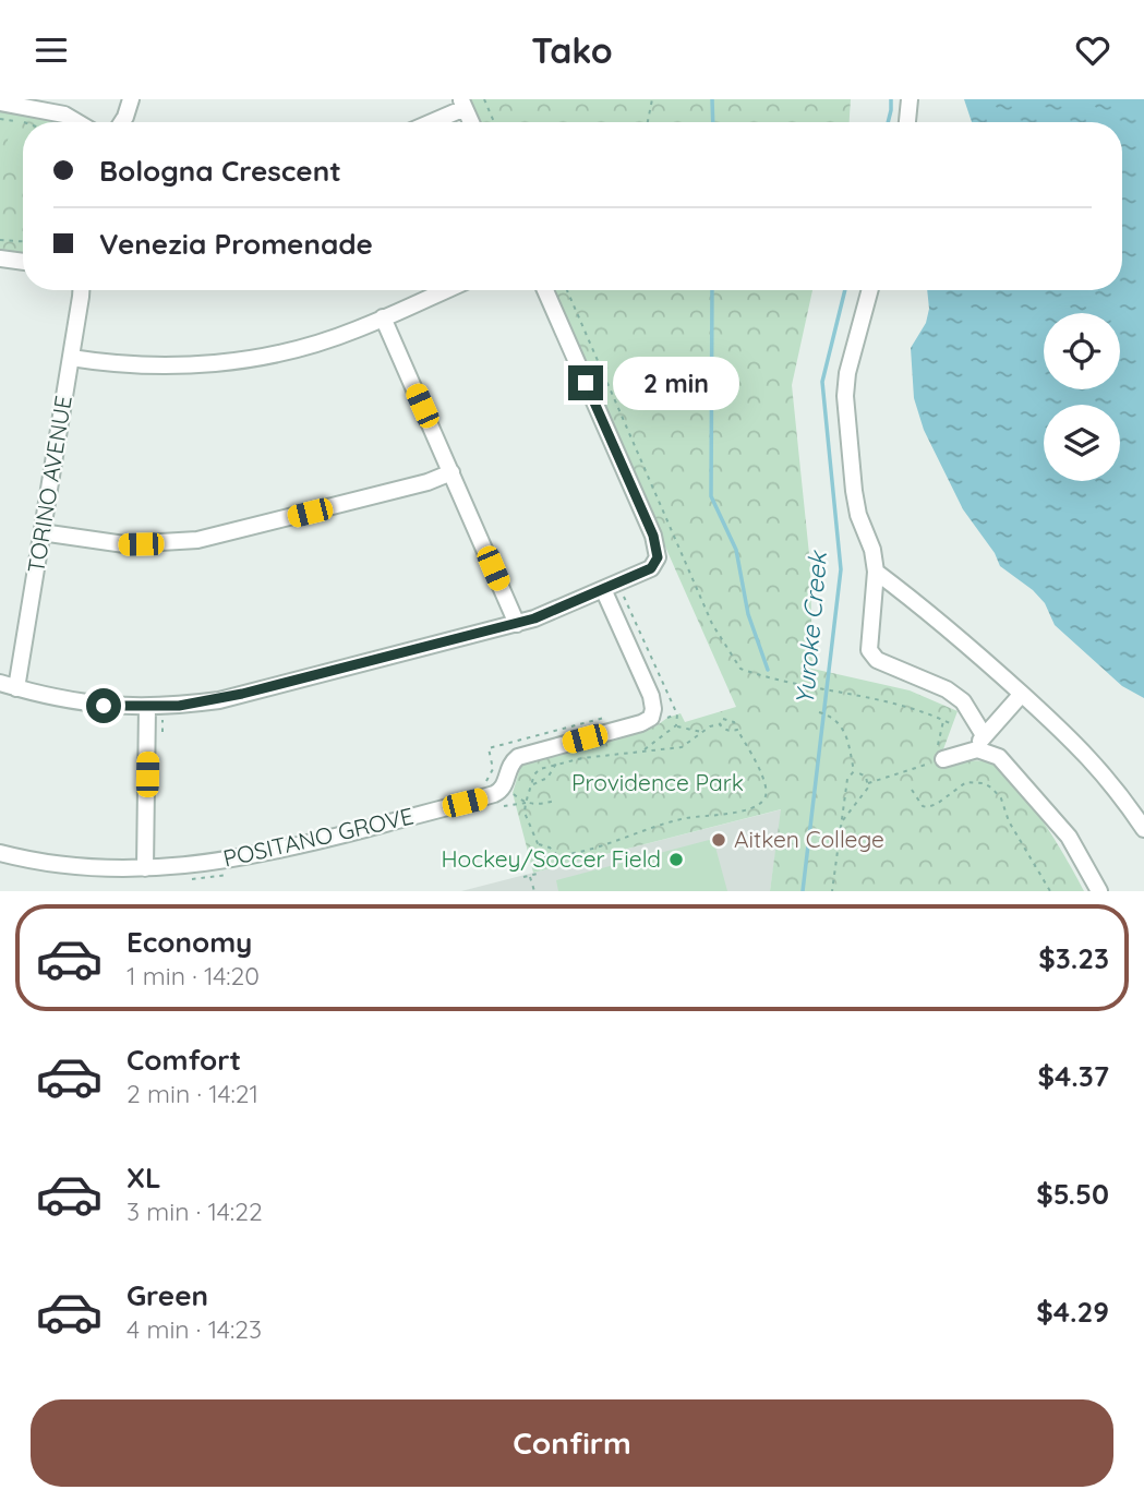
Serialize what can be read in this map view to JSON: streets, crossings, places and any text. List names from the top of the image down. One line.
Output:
{"streets":{"street":["TORINO AVENUE","POSITANO GROVE"]},"water":["Yuroke Creek"],"parks":["Providence Park"],"places":["Aitken College","Hockey/Soccer Field"],"page":{"header":"Tako","banner":["Bologna Crescent","Venezia Promenade"],"bubble":"2 min","list":[{"name":"Economy","note":"1 min · 14:20","value":"$3.23"},{"name":"Comfort","note":"2 min · 14:21","value":"$4.37"},{"name":"XL","note":"3 min · 14:22","value":"$5.50"},{"name":"Green","note":"4 min · 14:23","value":"$4.29"}],"buttons":"Confirm"}}
